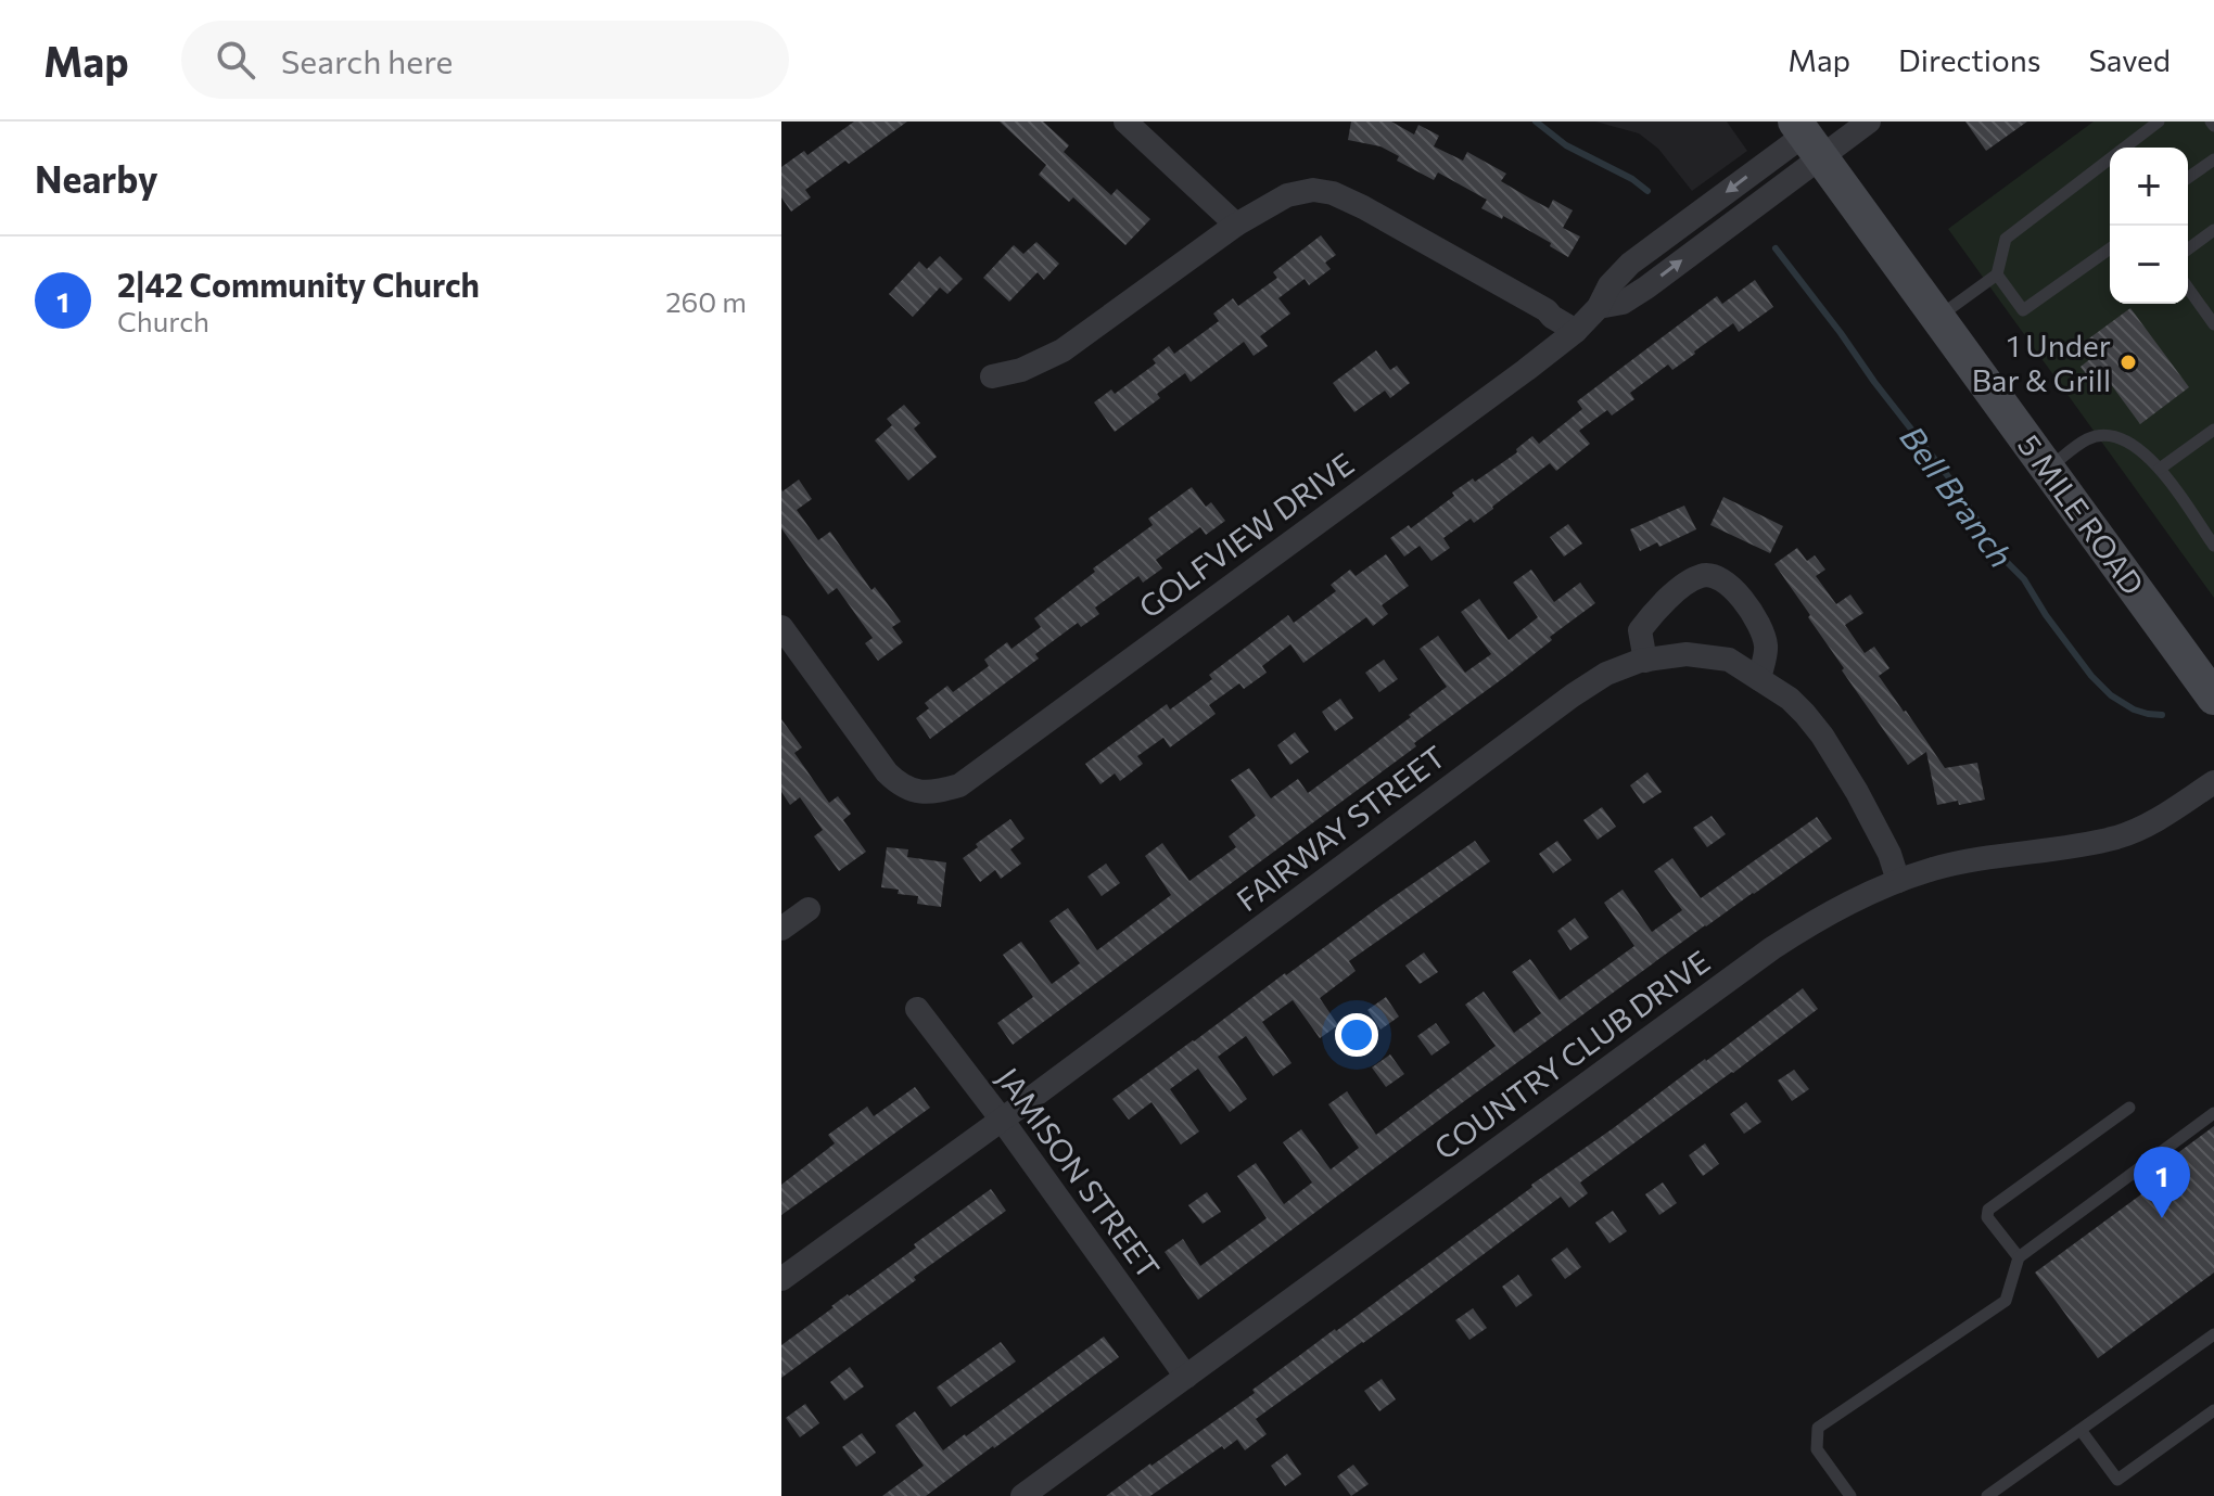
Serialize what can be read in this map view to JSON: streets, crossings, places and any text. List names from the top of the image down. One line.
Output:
{"streets":{"main road":["5 MILE ROAD"],"street":["GOLFVIEW DRIVE","FAIRWAY STREET","COUNTRY CLUB DRIVE","JAMISON STREET"]},"crossings":[["5 MILE ROAD","GOLFVIEW DRIVE"],["FAIRWAY STREET","COUNTRY CLUB DRIVE"],["FAIRWAY STREET","JAMISON STREET"],["COUNTRY CLUB DRIVE","JAMISON STREET"]],"water":["Bell Branch"],"places":["1 Under Bar & Grill"],"page":{"header":"Map","search":"Search here","nav":["Map","Directions","Saved"],"heading":"Nearby","map_buttons":["+","−"],"list":[{"mark":"1","name":"2|42 Community Church","note":"Church","value":"260 m"}],"pins":"1"}}
